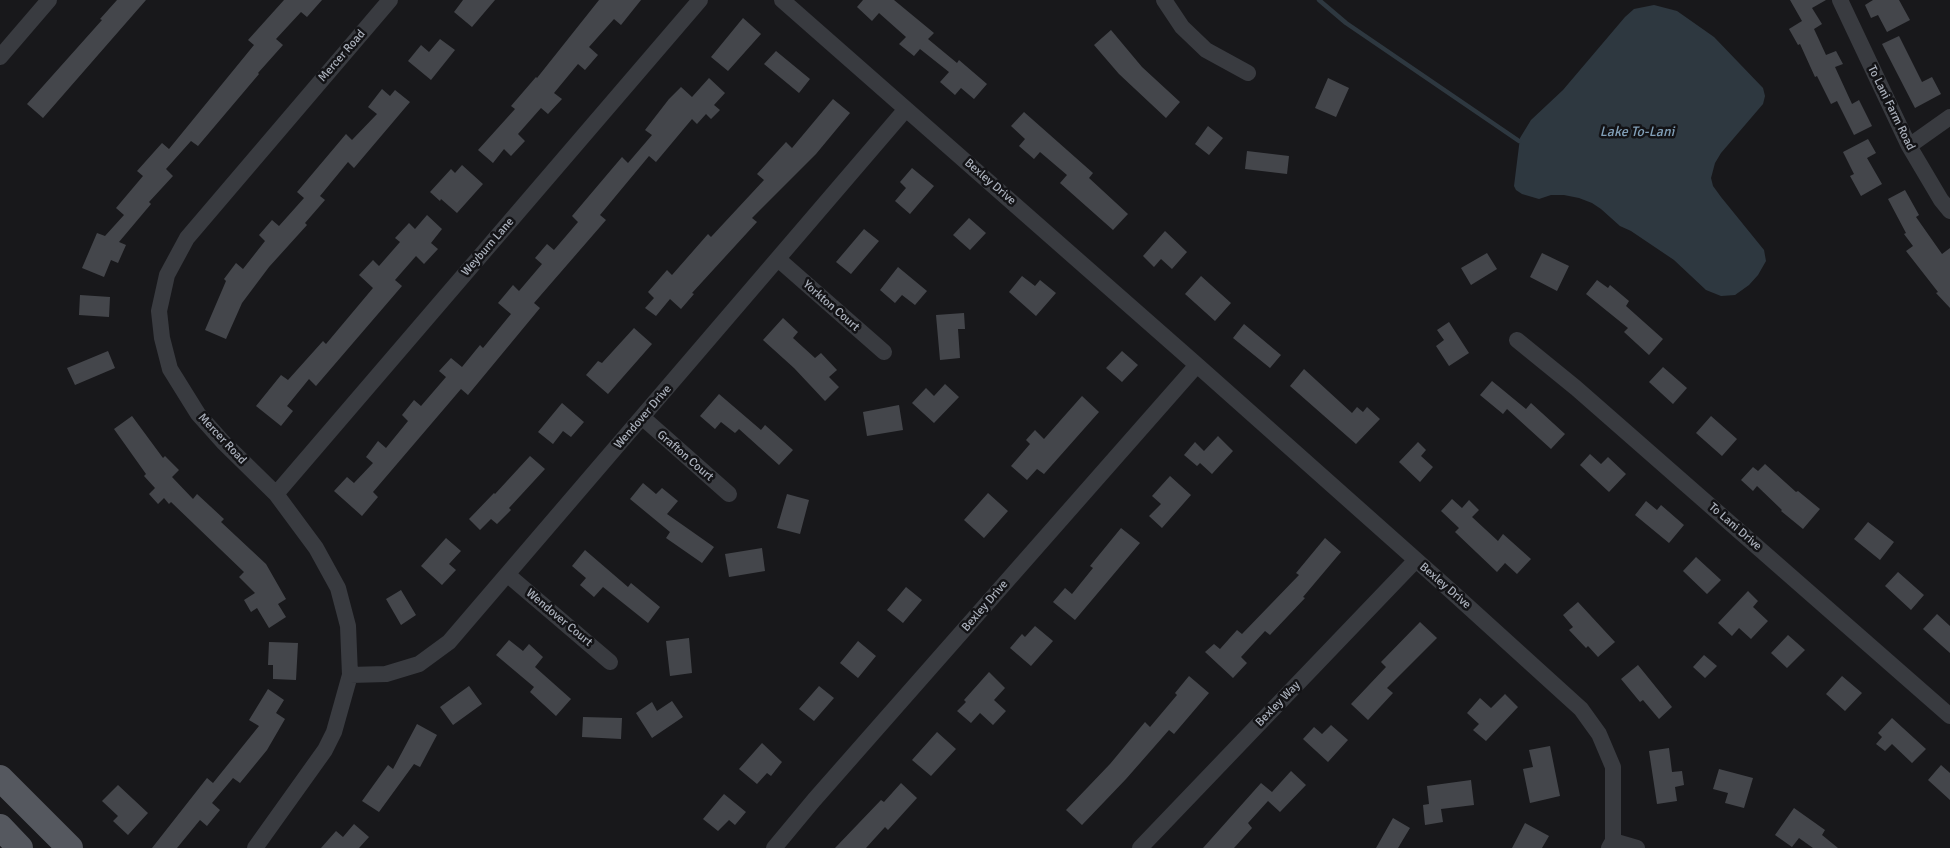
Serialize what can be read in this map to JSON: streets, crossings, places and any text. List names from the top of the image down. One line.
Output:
{"streets":{"street":["Mercer Road","To Lani Farm Road","Bexley Drive","Weyburn Lane","Yorkton Court","Wendover Drive","Grafton Court","To Lani Drive","Wendover Court","Bexley Way"]},"crossings":[["Mercer Road","Weyburn Lane"],["Mercer Road","Wendover Drive"],["Bexley Drive","Wendover Drive"],["Bexley Drive","Bexley Way"],["Yorkton Court","Wendover Drive"],["Wendover Drive","Grafton Court"],["Wendover Drive","Wendover Court"]],"water":["Lake To-Lani"]}
